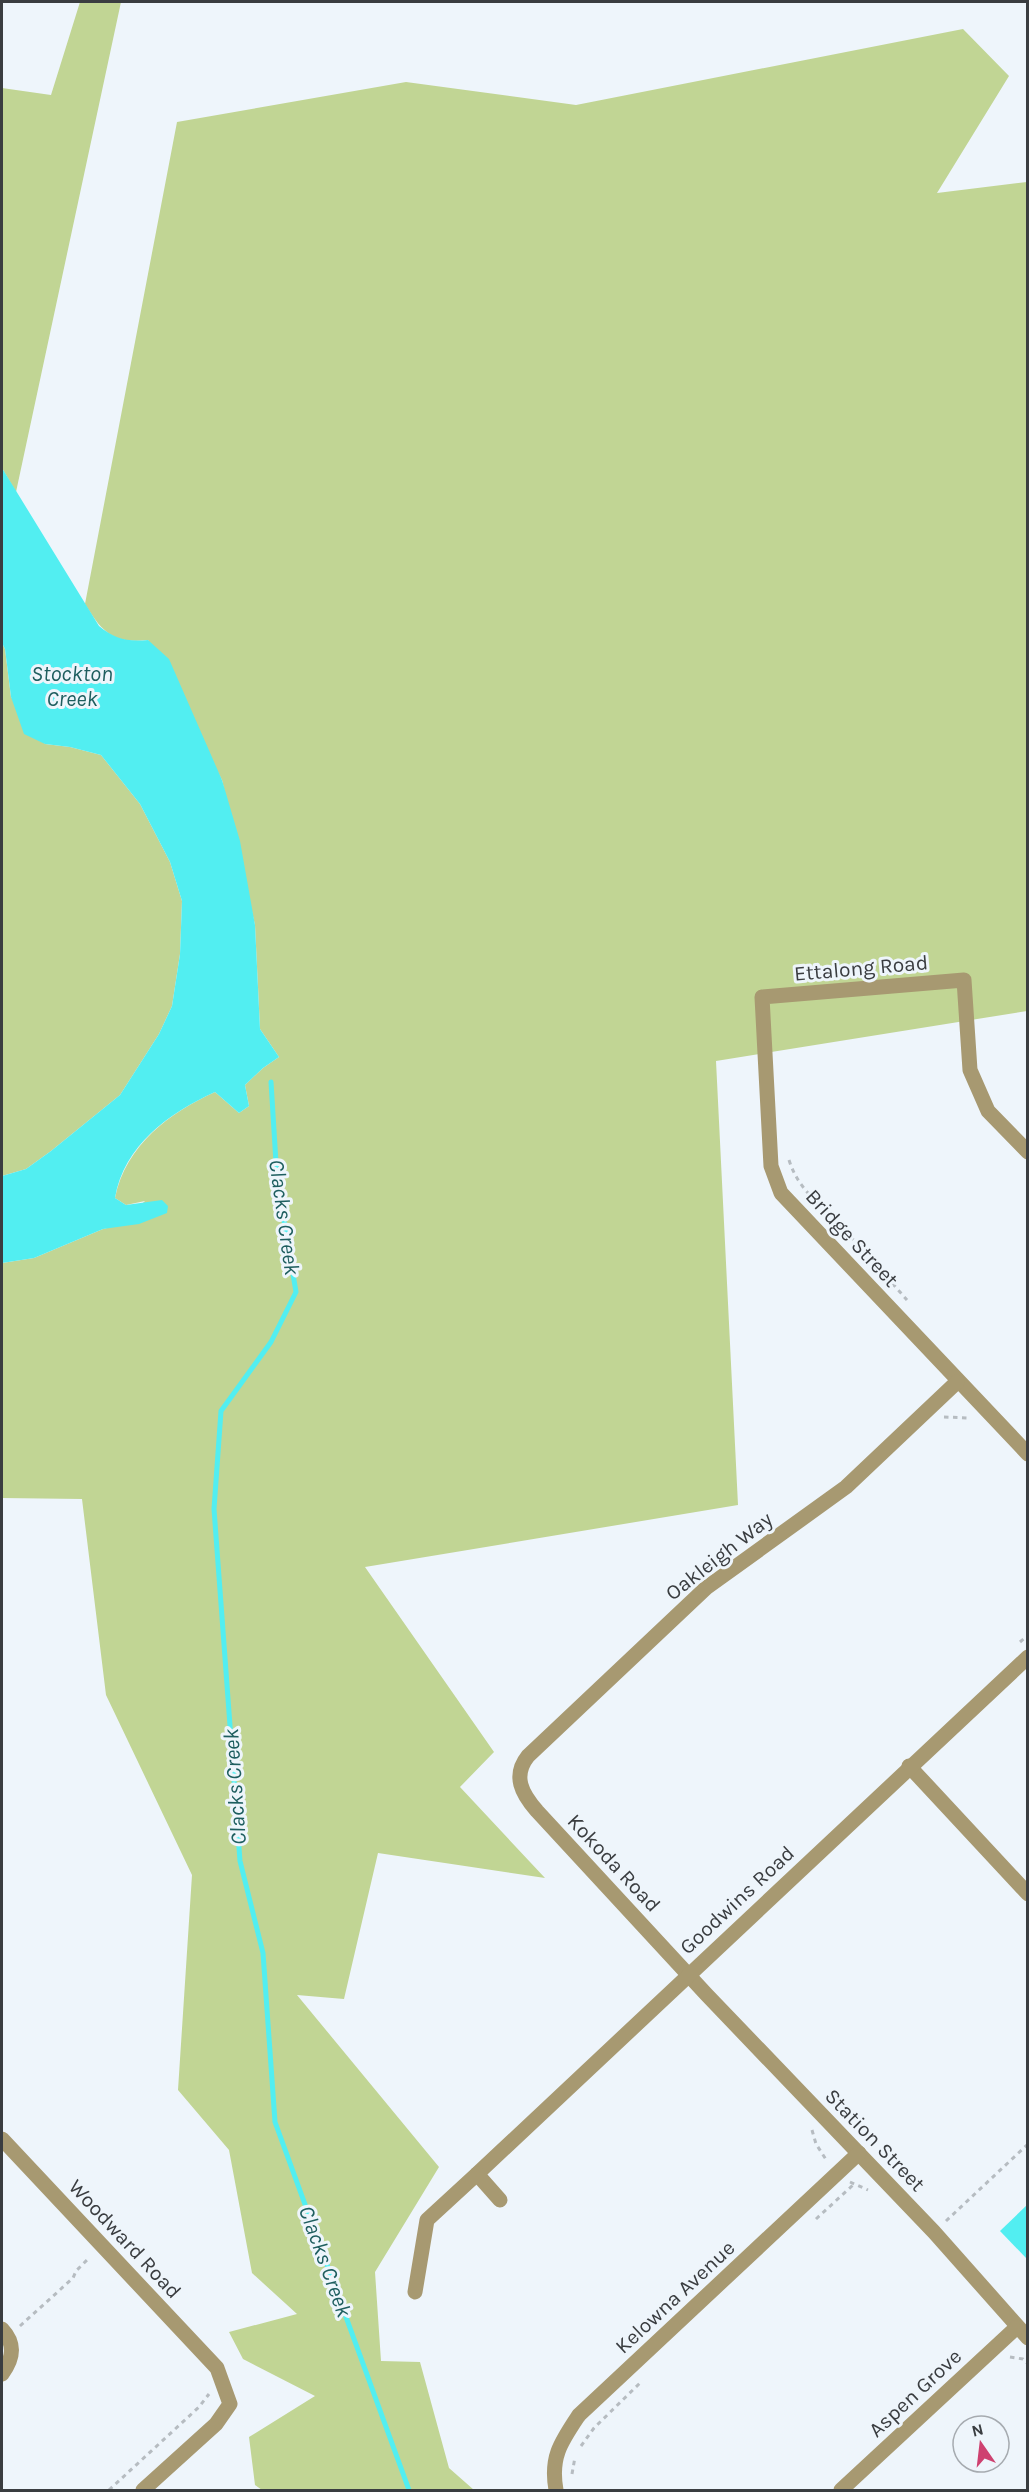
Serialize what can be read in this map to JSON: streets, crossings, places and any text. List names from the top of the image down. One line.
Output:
{"streets":{"street":["Ettalong Road","Bridge Street","Oakleigh Way","Kokoda Road","Goodwins Road","Station Street","Woodward Road","Kelowna Avenue","Aspen Grove"]},"crossings":[["Ettalong Road","Bridge Street"],["Bridge Street","Oakleigh Way"],["Oakleigh Way","Kokoda Road"],["Kokoda Road","Goodwins Road"],["Kokoda Road","Station Street"],["Goodwins Road","Station Street"],["Station Street","Kelowna Avenue"],["Station Street","Aspen Grove"]],"water":["Stockton Creek","Clacks Creek"],"north":"top"}
